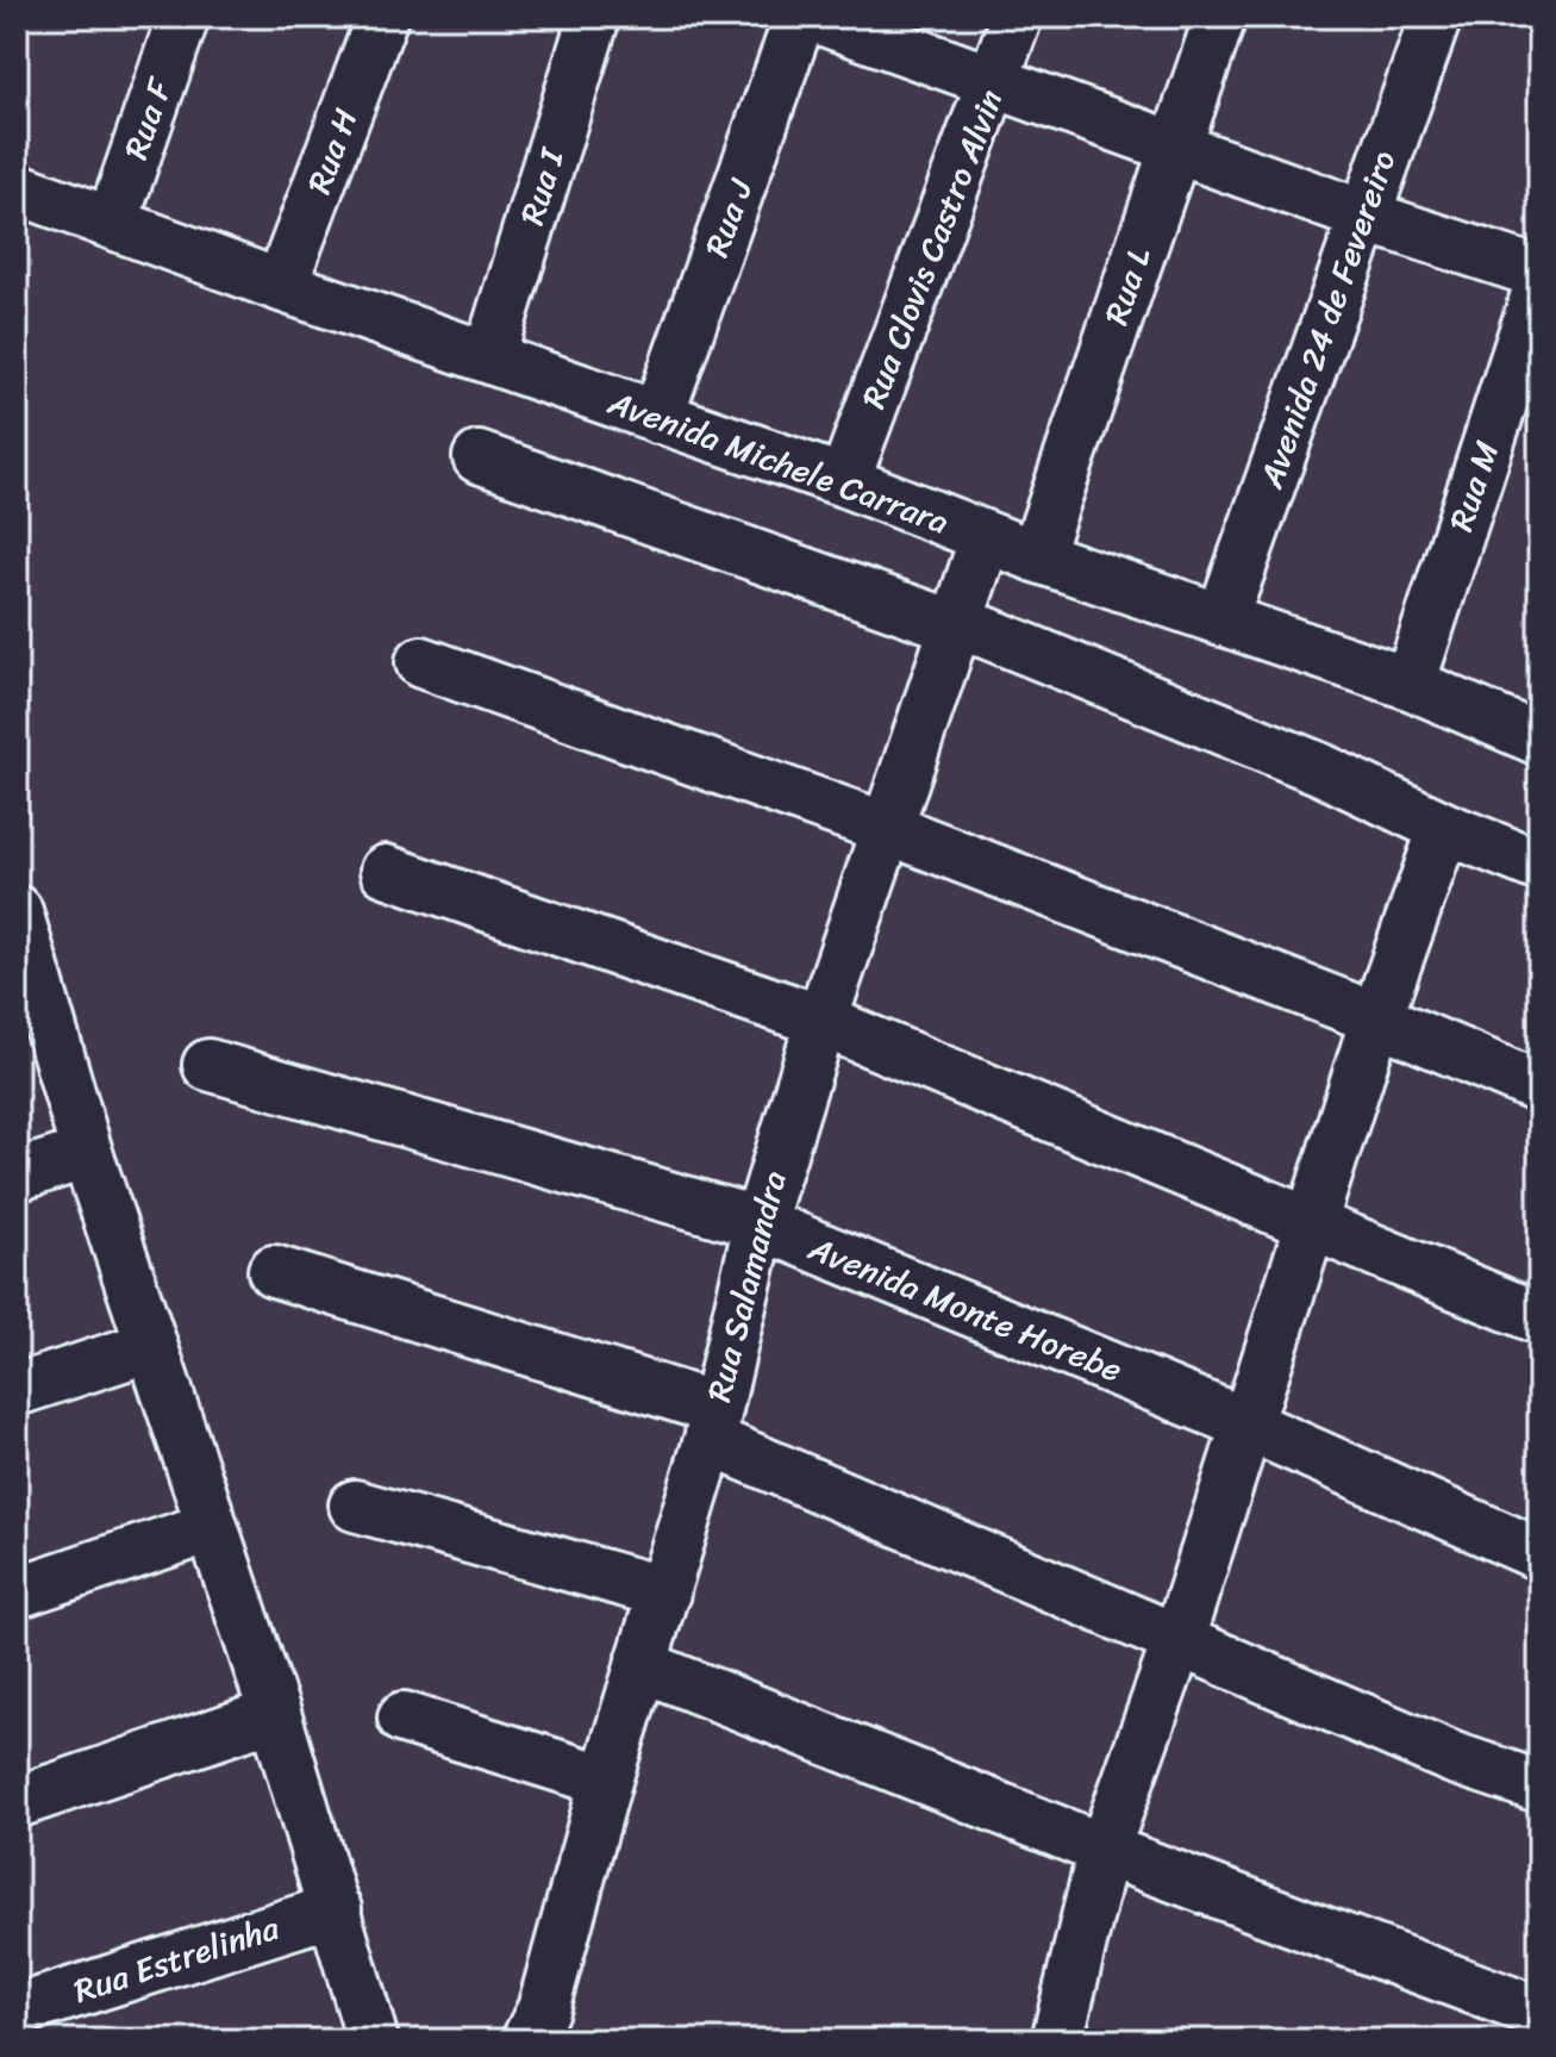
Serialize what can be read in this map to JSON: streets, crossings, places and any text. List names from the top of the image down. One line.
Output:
{"streets":{"street":["Rua F","Rua H","Rua I","Rua J","Rua Clovis Castro Alvin","Rua L","Avenida 24 de Fevereiro","Avenida Michele Carrara","Rua M","Rua Salamandra","Avenida Monte Horebe","Rua Estrelinha"]},"crossings":[["Rua F","Avenida Michele Carrara"],["Rua H","Avenida Michele Carrara"],["Rua I","Avenida Michele Carrara"],["Rua J","Avenida Michele Carrara"],["Rua Clovis Castro Alvin","Avenida Michele Carrara"],["Rua L","Avenida Michele Carrara"],["Avenida 24 de Fevereiro","Avenida Michele Carrara"],["Avenida Michele Carrara","Rua M"],["Avenida Michele Carrara","Rua Salamandra"],["Rua Salamandra","Avenida Monte Horebe"]]}
